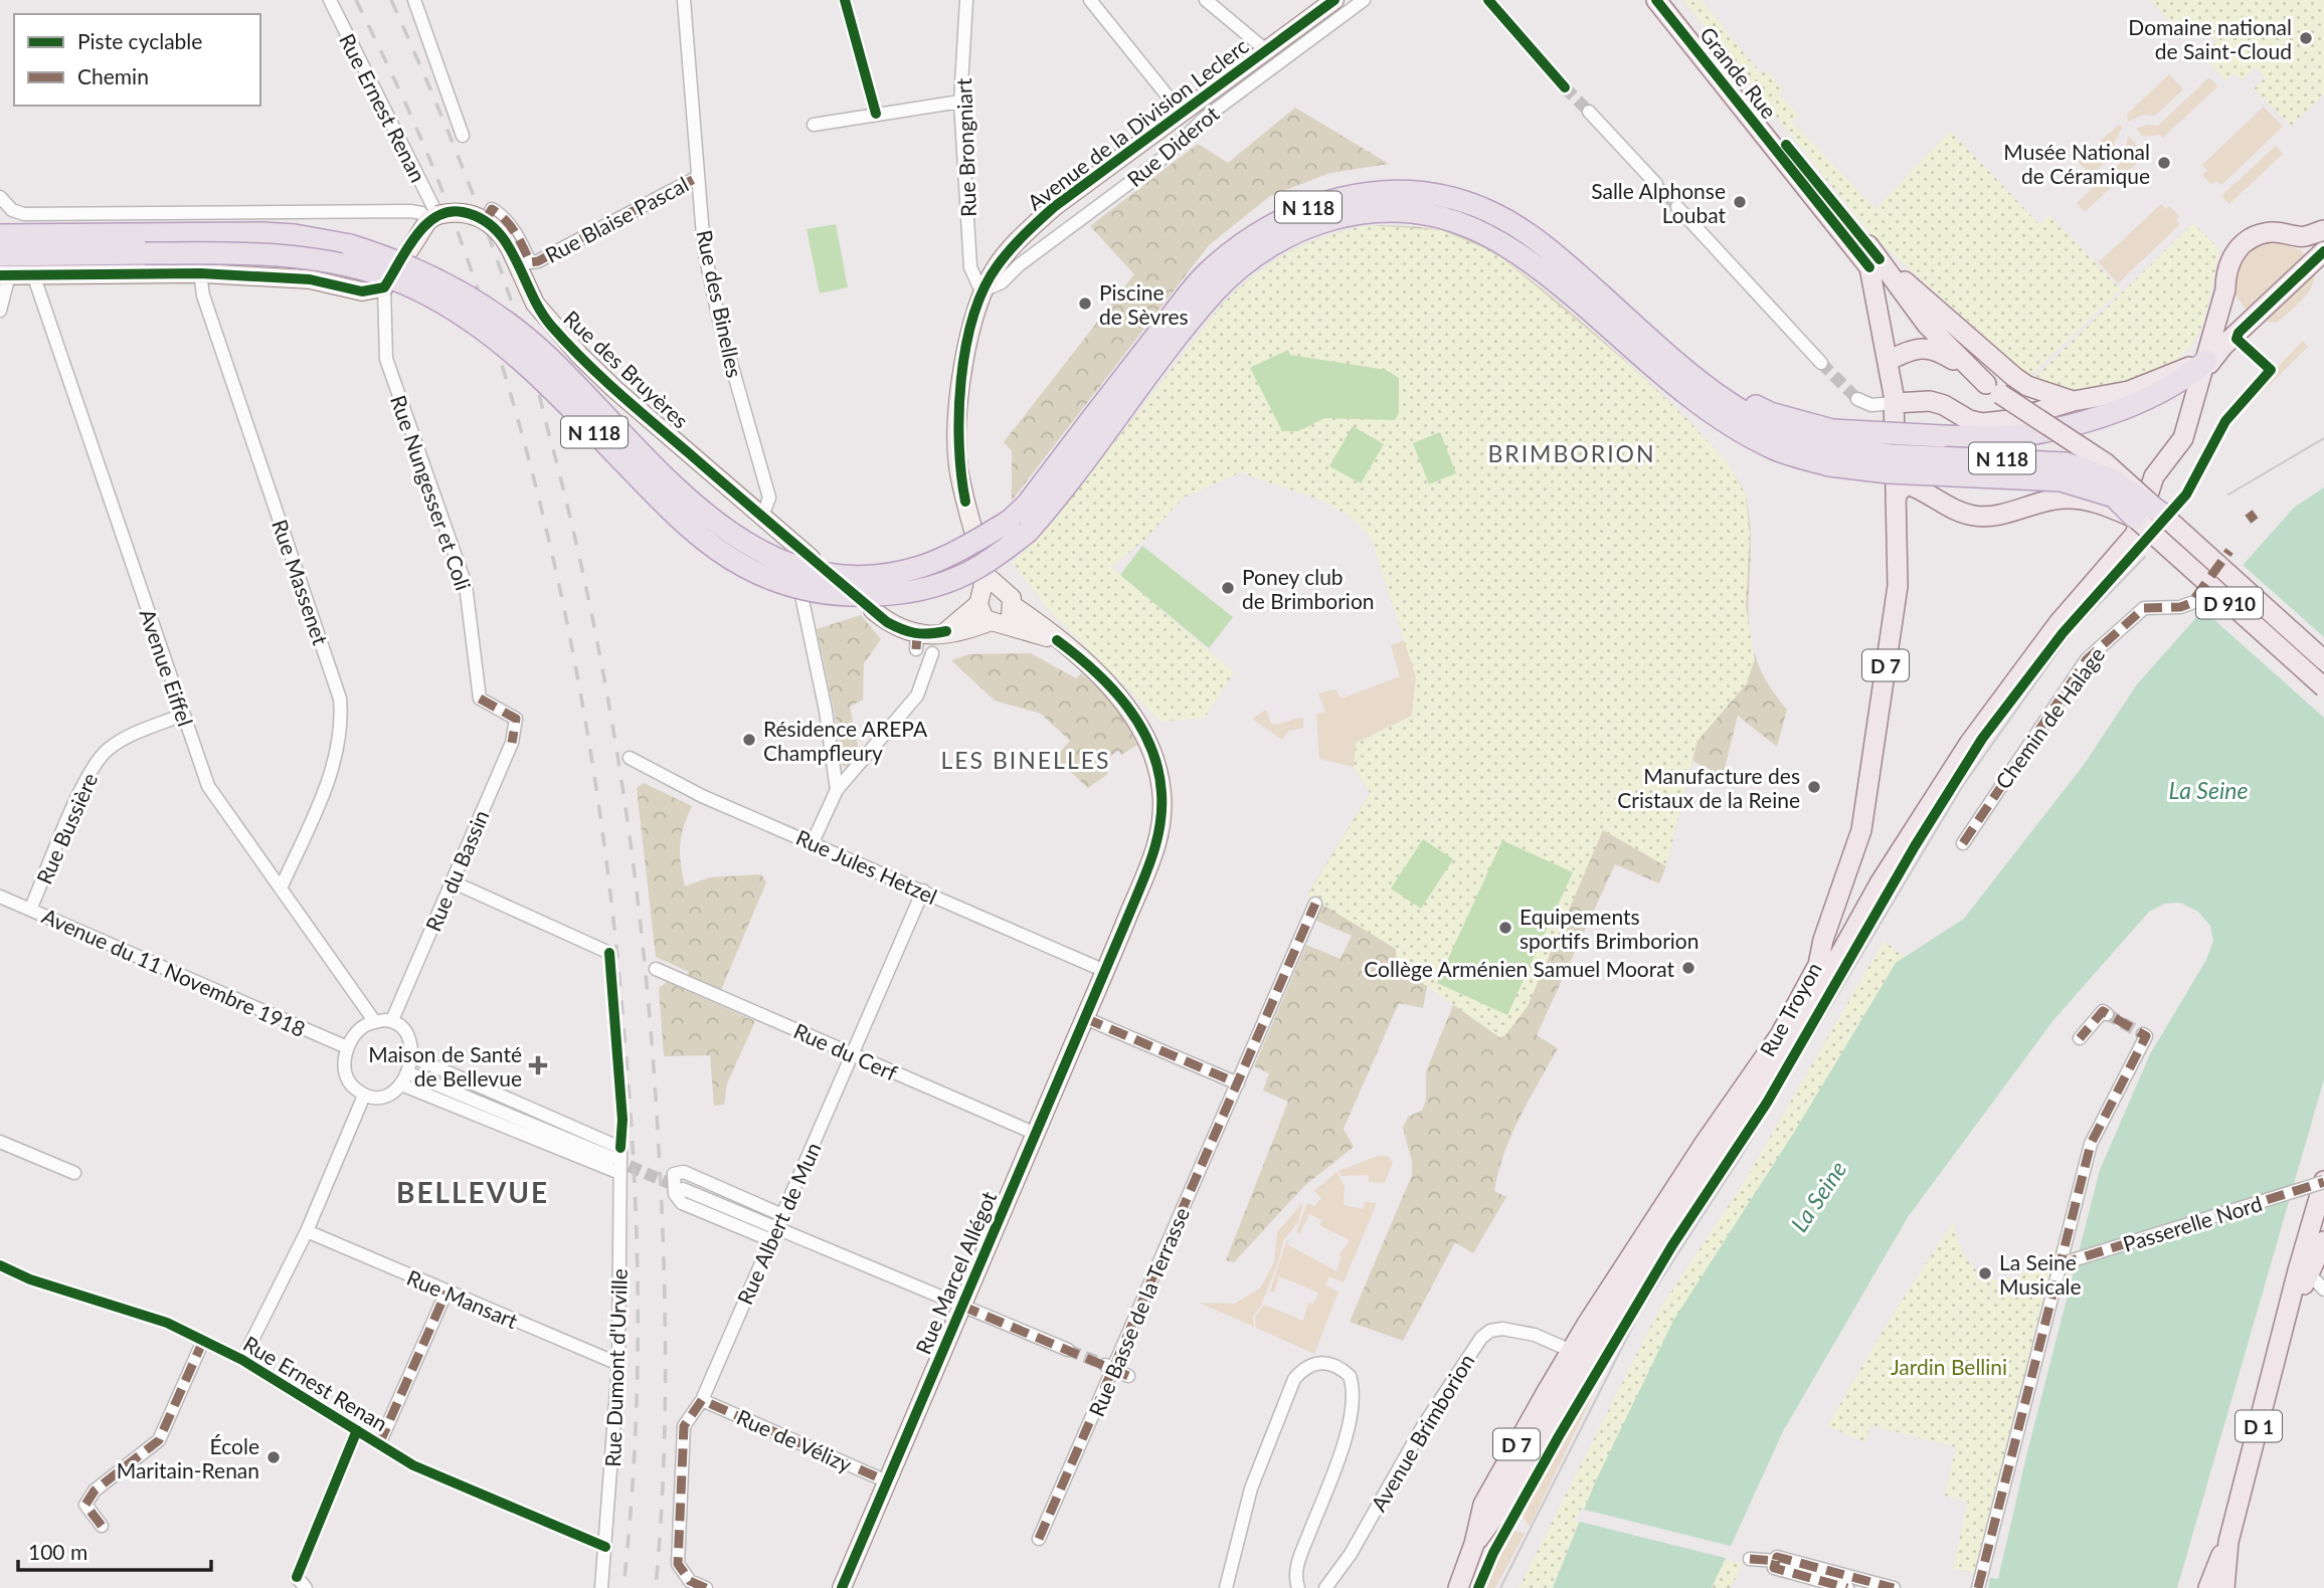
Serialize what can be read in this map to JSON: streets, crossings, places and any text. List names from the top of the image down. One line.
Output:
{"streets":{"highway":["N 118"],"main road":["Grande Rue","Avenue de la Division Leclerc","Rue des Bruyères","D 910","D 7","Rue Troyon","Rue Marcel Allégot","D 1"],"street":["Rue Ernest Renan","Rue Diderot","Rue Brongniart","Rue Blaise Pascal","Rue des Binelles","Rue Nungesser et Coli","Rue Massenet","Avenue Eiffel","Chemin de Halage","Rue Bussière","Rue Jules Hetzel","Rue du Bassin","Avenue du 11 Novembre 1918","Rue du Cerf","Rue Albert de Mun","Passerelle Nord","Rue Mansart","Rue Basse de la Terrasse","Rue Dumont d'Urville","Avenue Brimborion","Rue de Vélizy"]},"crossings":[["Grande Rue","D 910"],["Grande Rue","Rue Troyon"],["Rue Ernest Renan","Rue Dumont d'Urville"],["Avenue de la Division Leclerc","Rue Diderot"],["Avenue de la Division Leclerc","Rue Brongniart"],["Rue Diderot","Rue Brongniart"],["N 118","D 910"],["N 118","D 7"],["Rue Blaise Pascal","Rue des Binelles"],["Rue Blaise Pascal","Rue des Bruyères"],["Rue des Binelles","Rue des Bruyères"],["Rue Nungesser et Coli","Rue du Bassin"],["Rue Massenet","Avenue Eiffel"],["D 910","D 7"],["D 910","Rue Troyon"],["D 7","Rue Troyon"],["Avenue Eiffel","Rue Bussière"],["Avenue Eiffel","Rue du Bassin"],["Avenue Eiffel","Avenue du 11 Novembre 1918"],["Rue Bussière","Avenue du 11 Novembre 1918"],["Rue Jules Hetzel","Rue Albert de Mun"],["Rue Jules Hetzel","Rue Marcel Allégot"],["Rue du Bassin","Avenue du 11 Novembre 1918"],["Rue Troyon","Avenue Brimborion"],["Rue du Cerf","Rue Albert de Mun"],["Rue du Cerf","Rue Marcel Allégot"],["Rue Albert de Mun","Rue de Vélizy"],["Passerelle Nord","D 1"],["Rue Marcel Allégot","Rue de Vélizy"],["Rue Mansart","Rue Dumont d'Urville"]],"districts":["BRIMBORION","LES BINELLES","BELLEVUE"],"water":["La Seine"],"parks":["Jardin Bellini"],"places":{"other":["Domaine national de Saint-Cloud","Musée National de Céramique","Salle Alphonse Loubat","Piscine de Sèvres","Poney club de Brimborion","Résidence AREPA Champfleury","Manufacture des Cristaux de la Reine","Equipements sportifs Brimborion","Collège Arménien Samuel Moorat","La Seine Musicale","École Maritain-Renan"],"health":["Maison de Santé de Bellevue"]},"legend":["Piste cyclable","Chemin"],"scale_bar":"100 m"}
